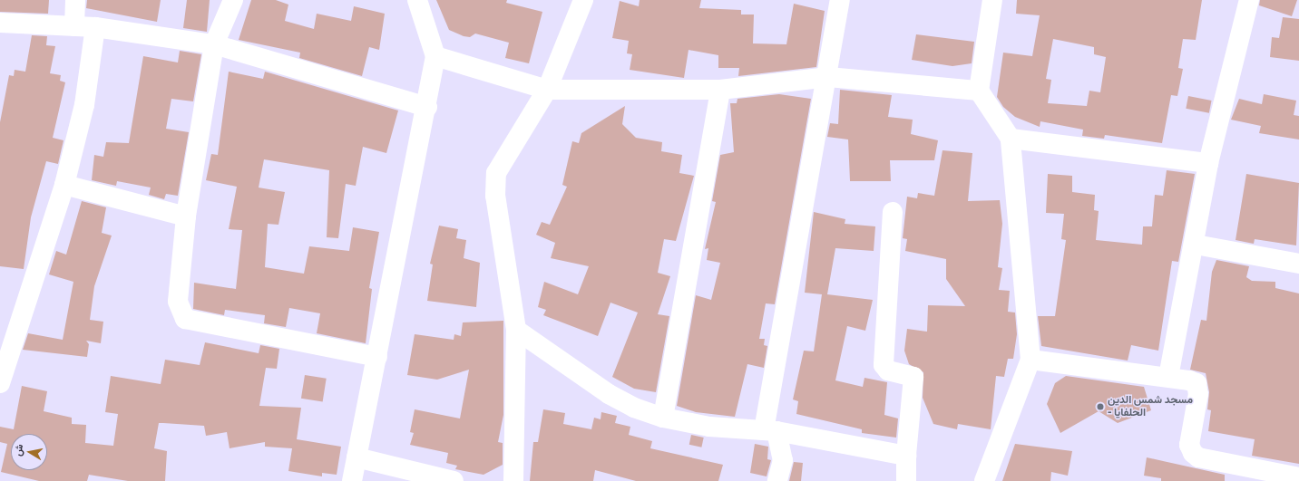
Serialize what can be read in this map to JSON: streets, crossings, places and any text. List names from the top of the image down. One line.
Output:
{"places":["مسجد شمس الدين - الحلفايا"],"north":"left"}
